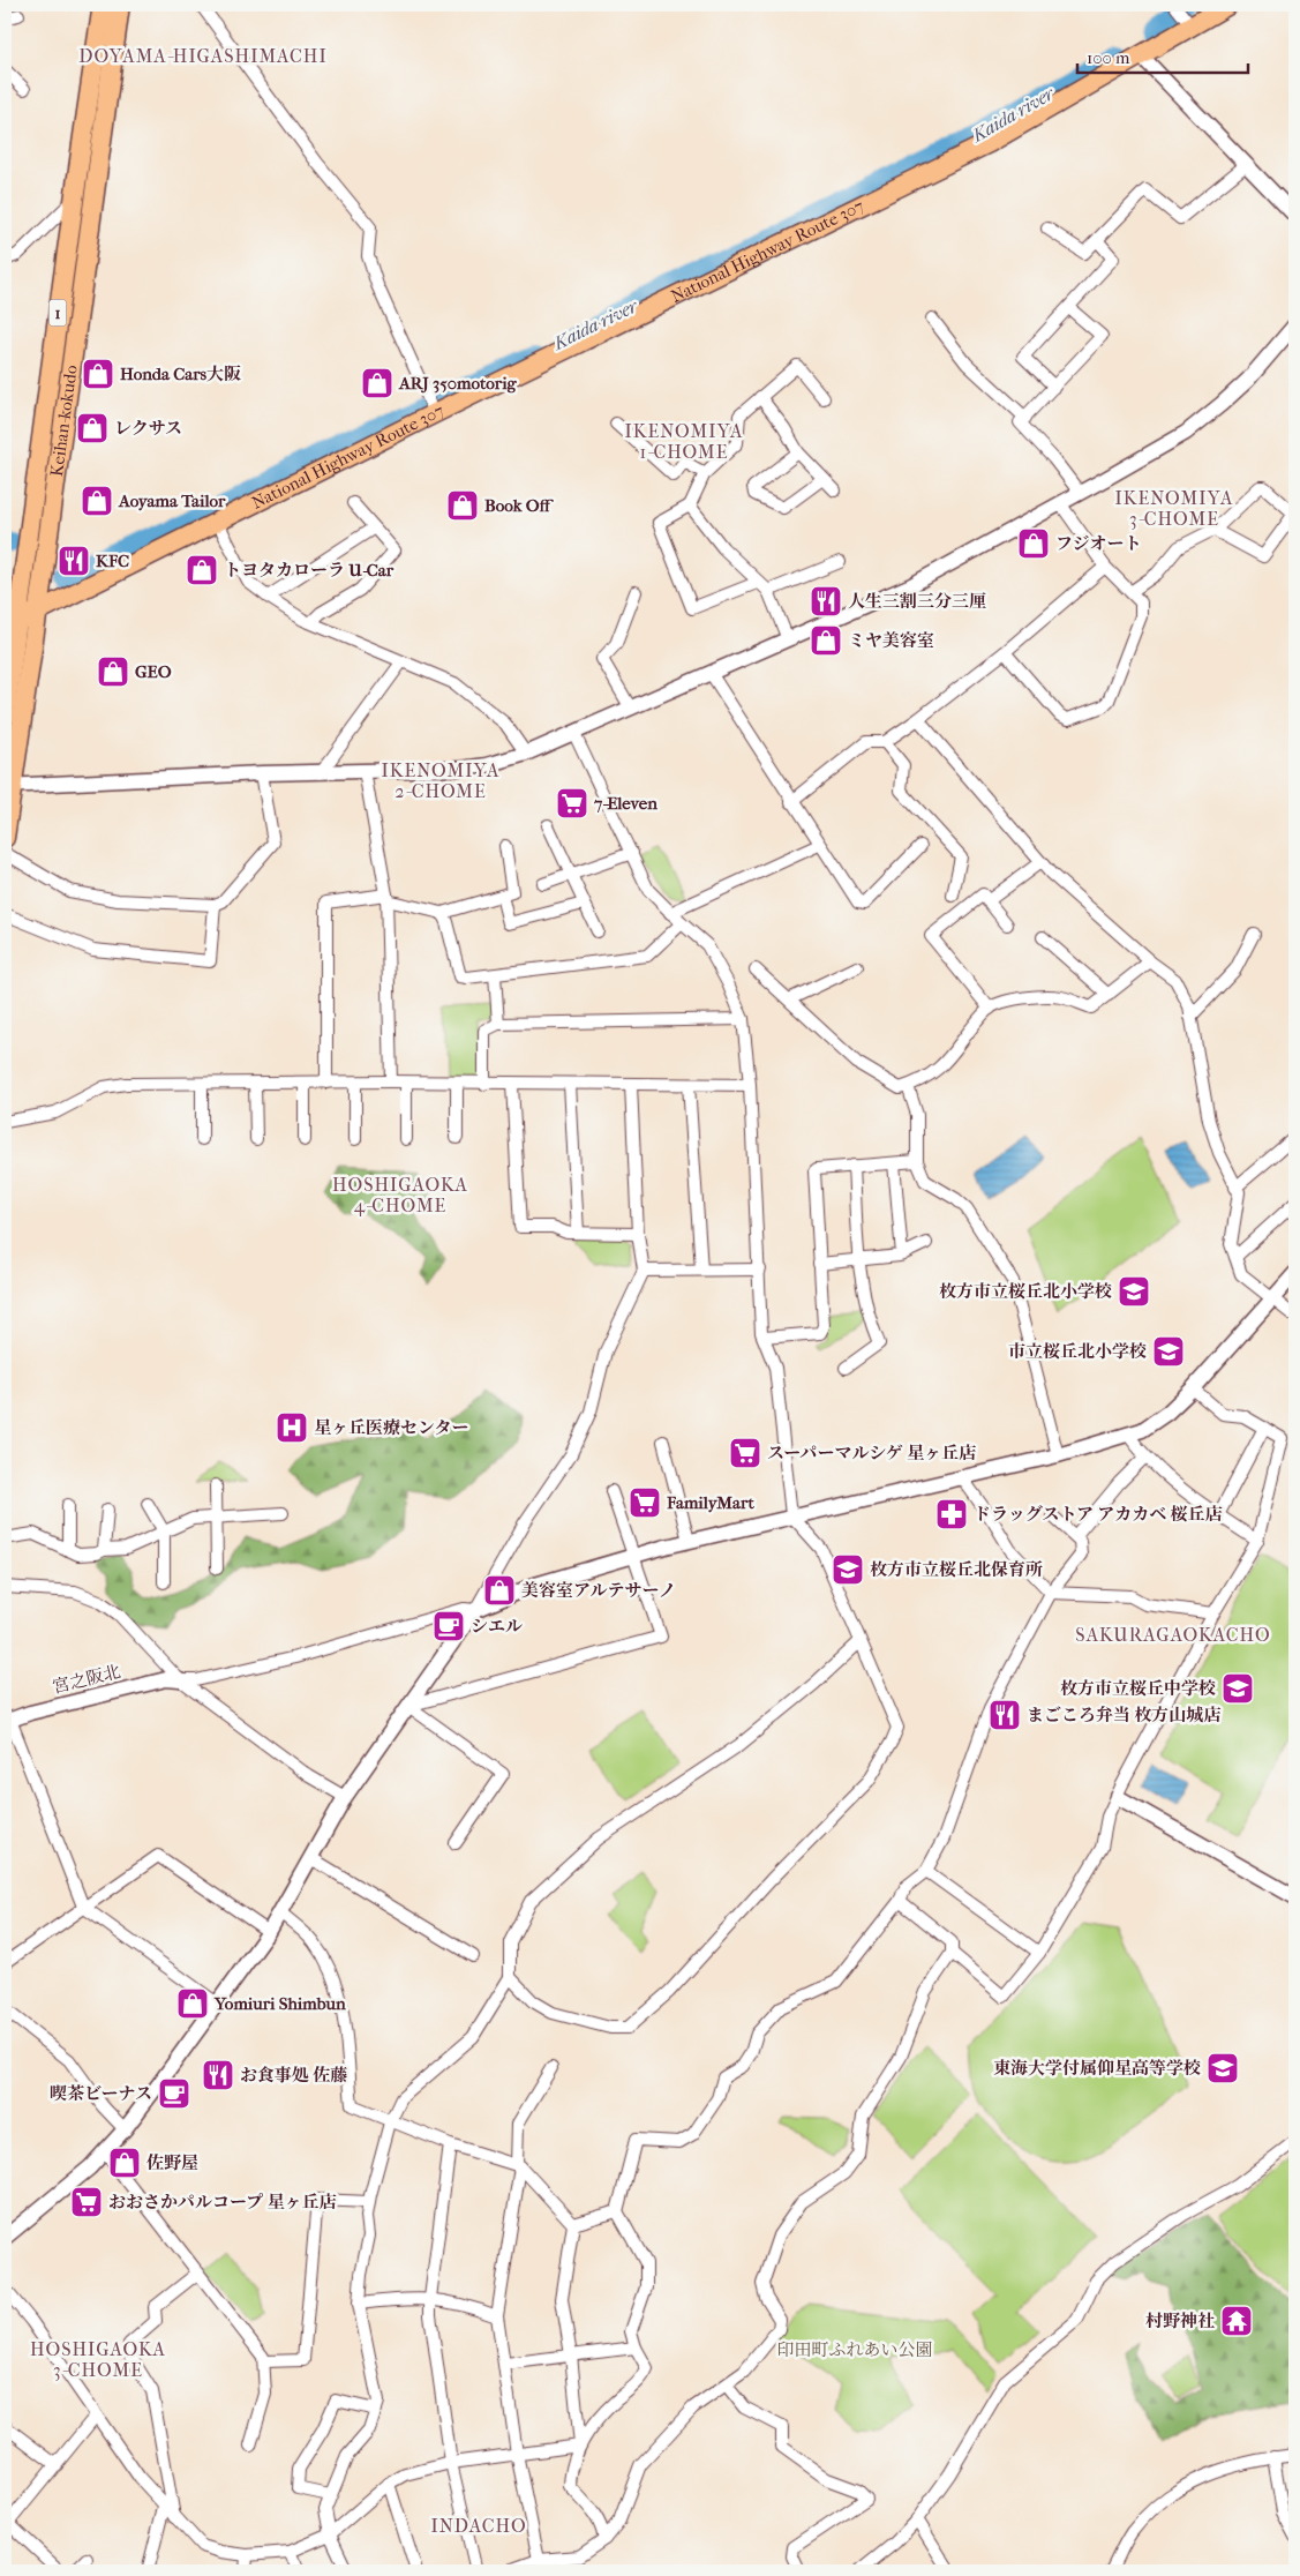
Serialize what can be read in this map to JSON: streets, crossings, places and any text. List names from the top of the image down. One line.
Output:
{"streets":{"highway":["National Highway Route 307","1","Keihan-kokudo"],"street":["宮之阪北"]},"crossings":[["National Highway Route 307","Keihan-kokudo"]],"districts":["DOYAMA-HIGASHIMACHI","IKENOMIYA 1-CHOME","IKENOMIYA 3-CHOME","IKENOMIYA 2-CHOME","HOSHIGAOKA 4-CHOME","SAKURAGAOKACHO","HOSHIGAOKA 3-CHOME","INDACHO"],"water":["Kaida river"],"parks":["印田町ふれあい公園"],"places":{"shop":["Honda Cars大阪","ARJ 350motorig","レクサス","Aoyama Tailor","Book Off","フジオート","トヨタカローラ U-Car","ミヤ美容室","GEO","美容室アルテサーノ","Yomiuri Shimbun","佐野屋"],"restaurant":["KFC","人生三割三分三厘","まごころ弁当 枚方山城店","お食事処 佐藤"],"supermarket":["7-Eleven","スーパーマルシゲ 星ヶ丘店","FamilyMart","おおさかパルコープ 星ヶ丘店"],"school or university":["枚方市立桜丘北小学校","市立桜丘北小学校","枚方市立桜丘北保育所","枚方市立桜丘中学校","東海大学付属仰星高等学校"],"hospital":["星ヶ丘医療センター"],"pharmacy":["ドラッグストア アカカベ 桜丘店"],"cafe":["シエル","喫茶ビーナス"],"temple":["村野神社"]},"scale_bar":"100 m"}
